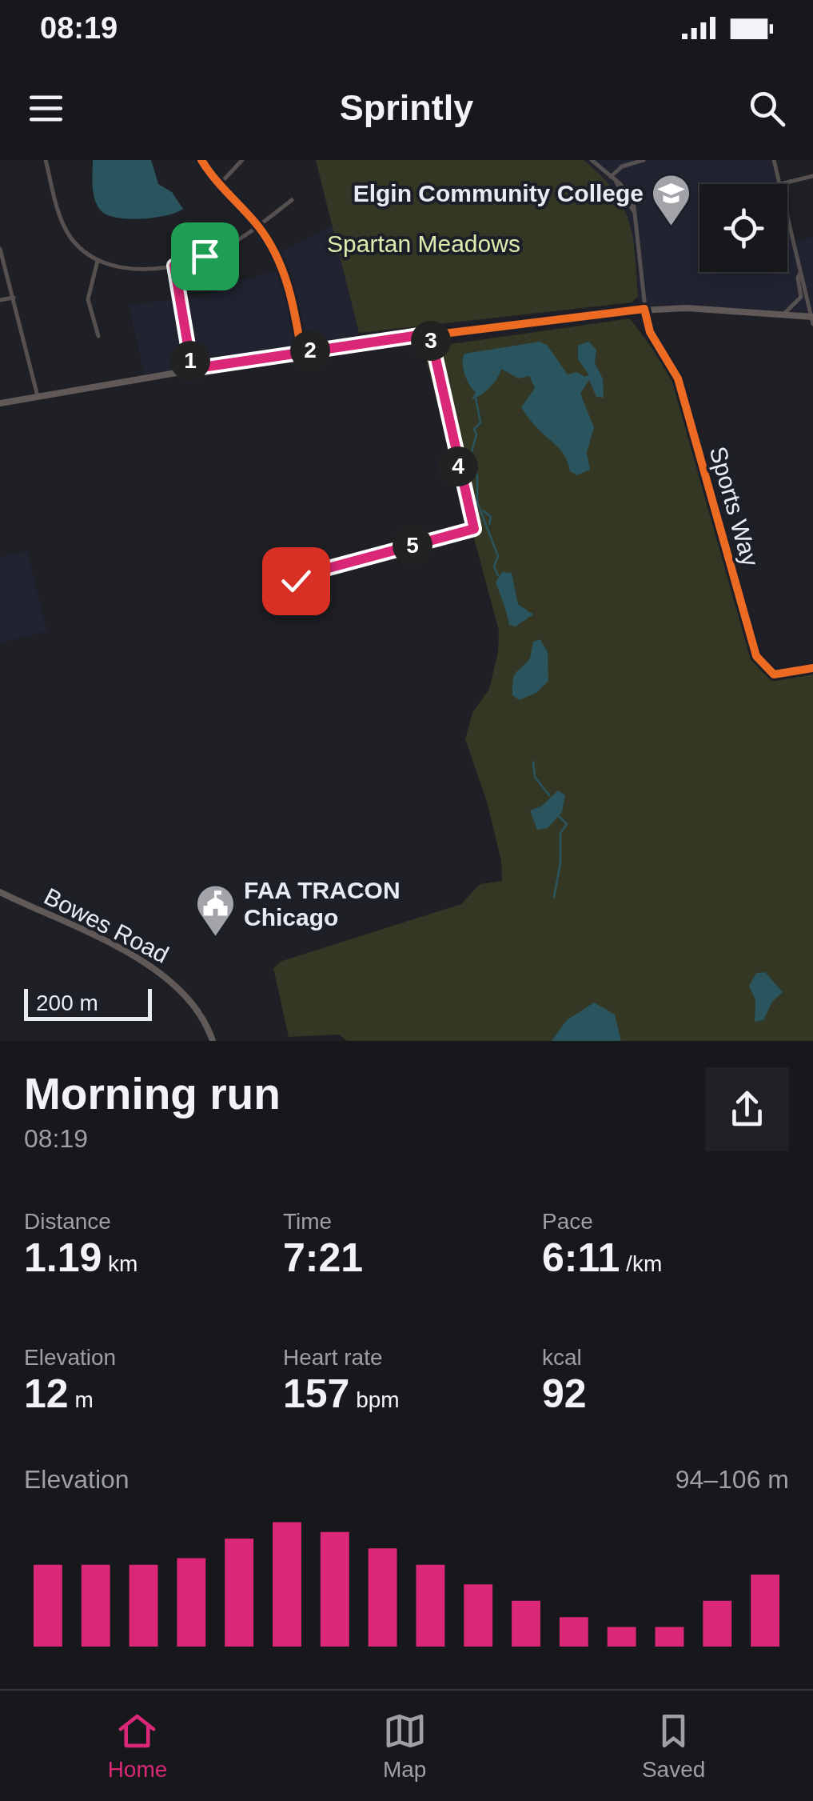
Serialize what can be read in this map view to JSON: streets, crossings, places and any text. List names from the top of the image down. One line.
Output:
{"streets":{"main road":["Bowes Road"],"street":["Sports Way"]},"parks":["Spartan Meadows"],"places":{"school or university":["Elgin Community College"],"public building":["FAA TRACON Chicago"]},"scale_bar":"200 m","page":{"status":"08:19","header":"Sprintly","pins":["3","2","1","4","5"],"scale":"200 m","heading":["Morning run","08:19"],"stats":[["Distance","1.19 km"],["Time","7:21"],["Pace","6:11 /km"],["Elevation","12 m"],["Heart rate","157 bpm"],["kcal","92"]],"chart":["Elevation","94–106 m"],"tabs":["Home","Map","Saved"]}}
